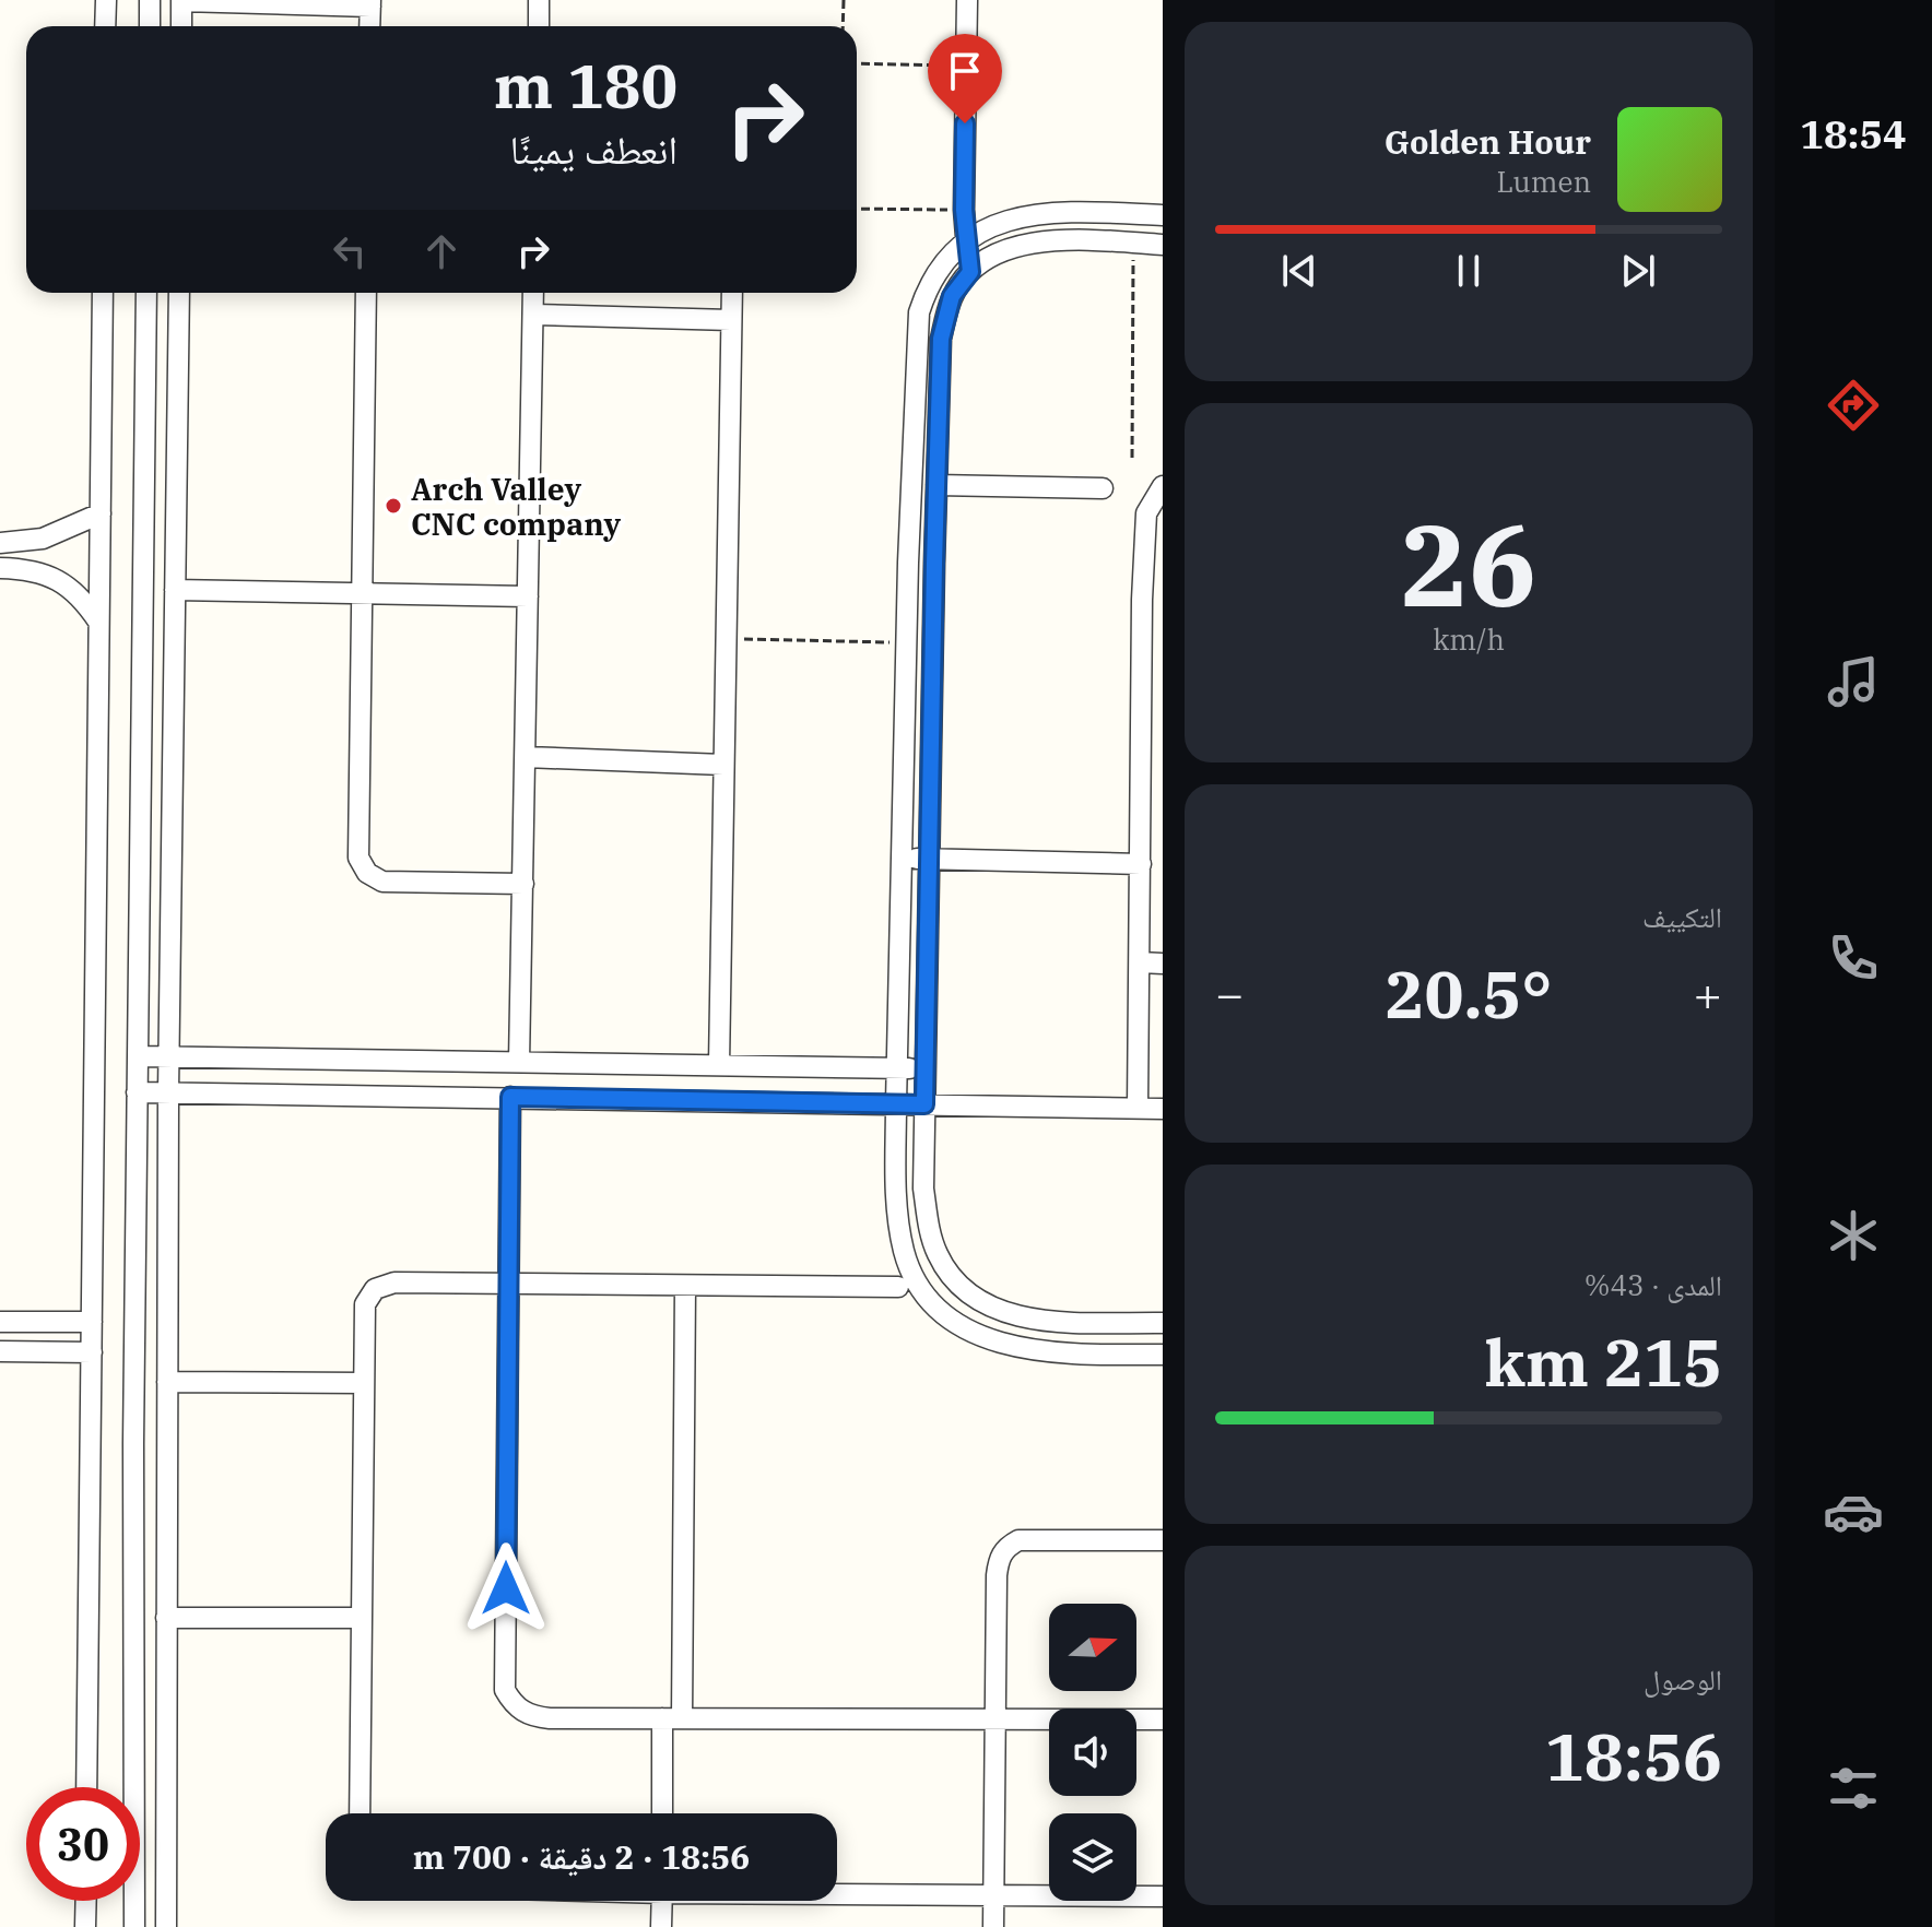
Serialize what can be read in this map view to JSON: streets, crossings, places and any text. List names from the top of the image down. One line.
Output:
{"places":["Arch Valley CNC company"],"north":"right","page":{"tabs":"18:54","turn":["180 m","انعطف يمينًا"],"song":["Golden Hour","Lumen"],"tile":[["26","km/h"],"التكييف",["المدى · 43%","215 km"],["الوصول","18:56"]],"heat":["−","20.5°","+"],"limit":"30","trip":"18:56 · 2 دقيقة · 700 m"}}
